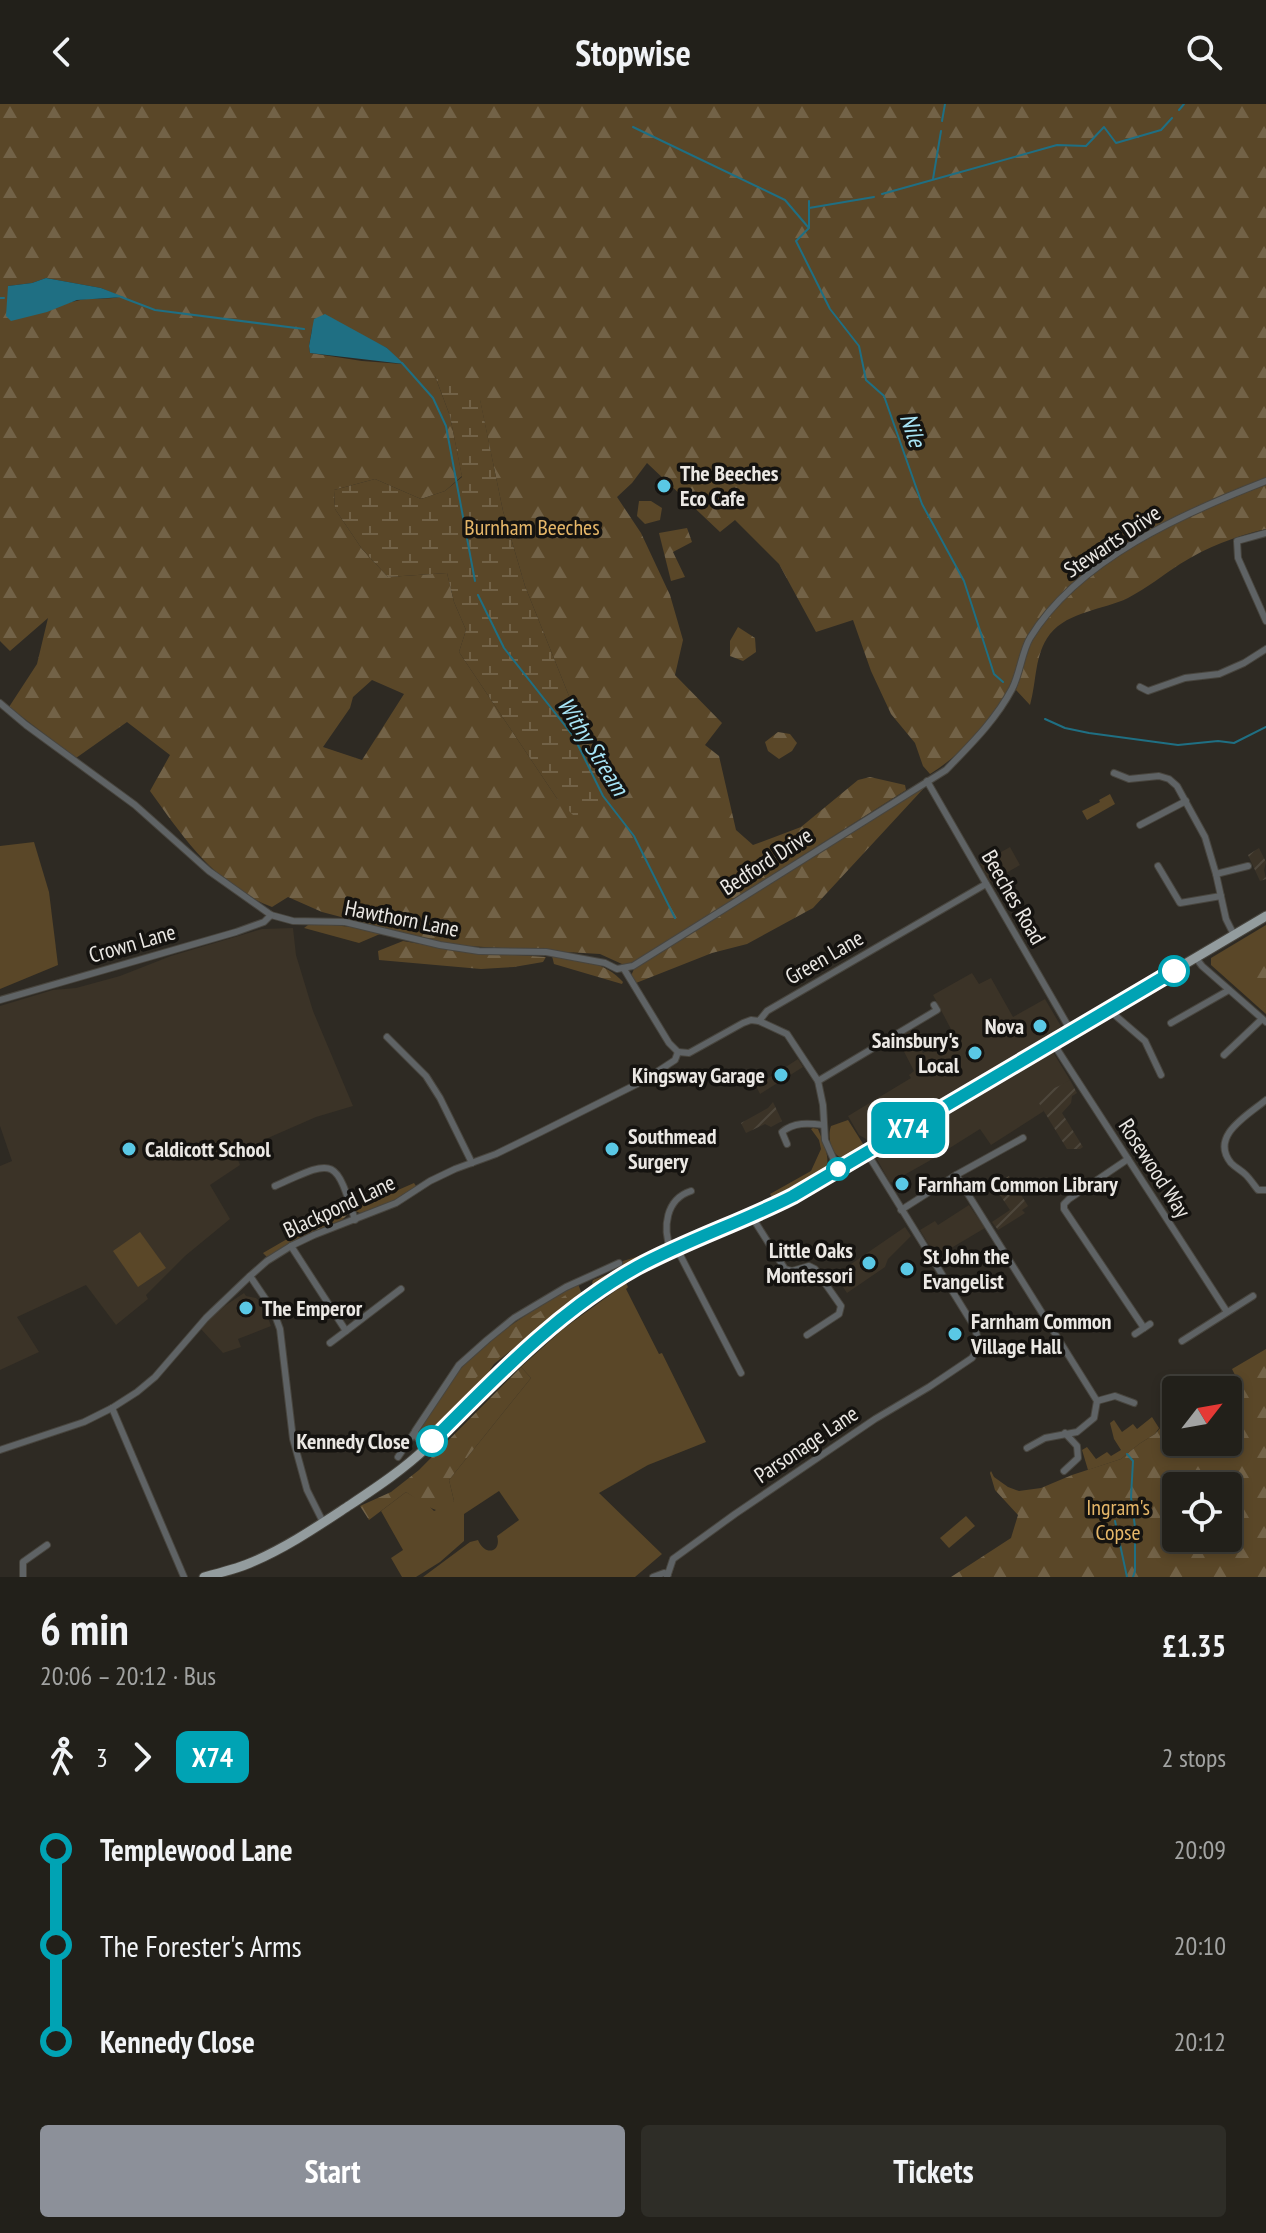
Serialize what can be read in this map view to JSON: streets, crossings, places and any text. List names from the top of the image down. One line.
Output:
{"streets":{"street":["Stewarts Drive","Bedford Drive","Beeches Road","Hawthorn Lane","Crown Lane","Green Lane","Rosewood Way","Blackpond Lane","Parsonage Lane"]},"crossings":[["Stewarts Drive","Bedford Drive"],["Stewarts Drive","Beeches Road"],["Bedford Drive","Beeches Road"],["Bedford Drive","Hawthorn Lane"],["Beeches Road","Green Lane"],["Hawthorn Lane","Crown Lane"],["Green Lane","Blackpond Lane"]],"water":["Nile","Withy Stream"],"parks":["Burnham Beeches","Ingram's Copse"],"places":["The Beeches Eco Cafe","Nova","Sainsbury's Local","Kingsway Garage","Caldicott School","Southmead Surgery","Farnham Common Library","Little Oaks Montessori","St John the Evangelist","The Emperor","Farnham Common Village Hall","Kennedy Close"],"lines":["bus line X74"],"north":"top right","page":{"header":"Stopwise","on_map":"X74","heading":["6 min","20:06 – 20:12 · Bus","£1.35"],"legs":["3","X74","2 stops"],"list":[{"name":"Templewood Lane","value":"20:09"},{"name":"The Forester's Arms","value":"20:10"},{"name":"Kennedy Close","value":"20:12"}],"buttons":["Start","Tickets"]}}
